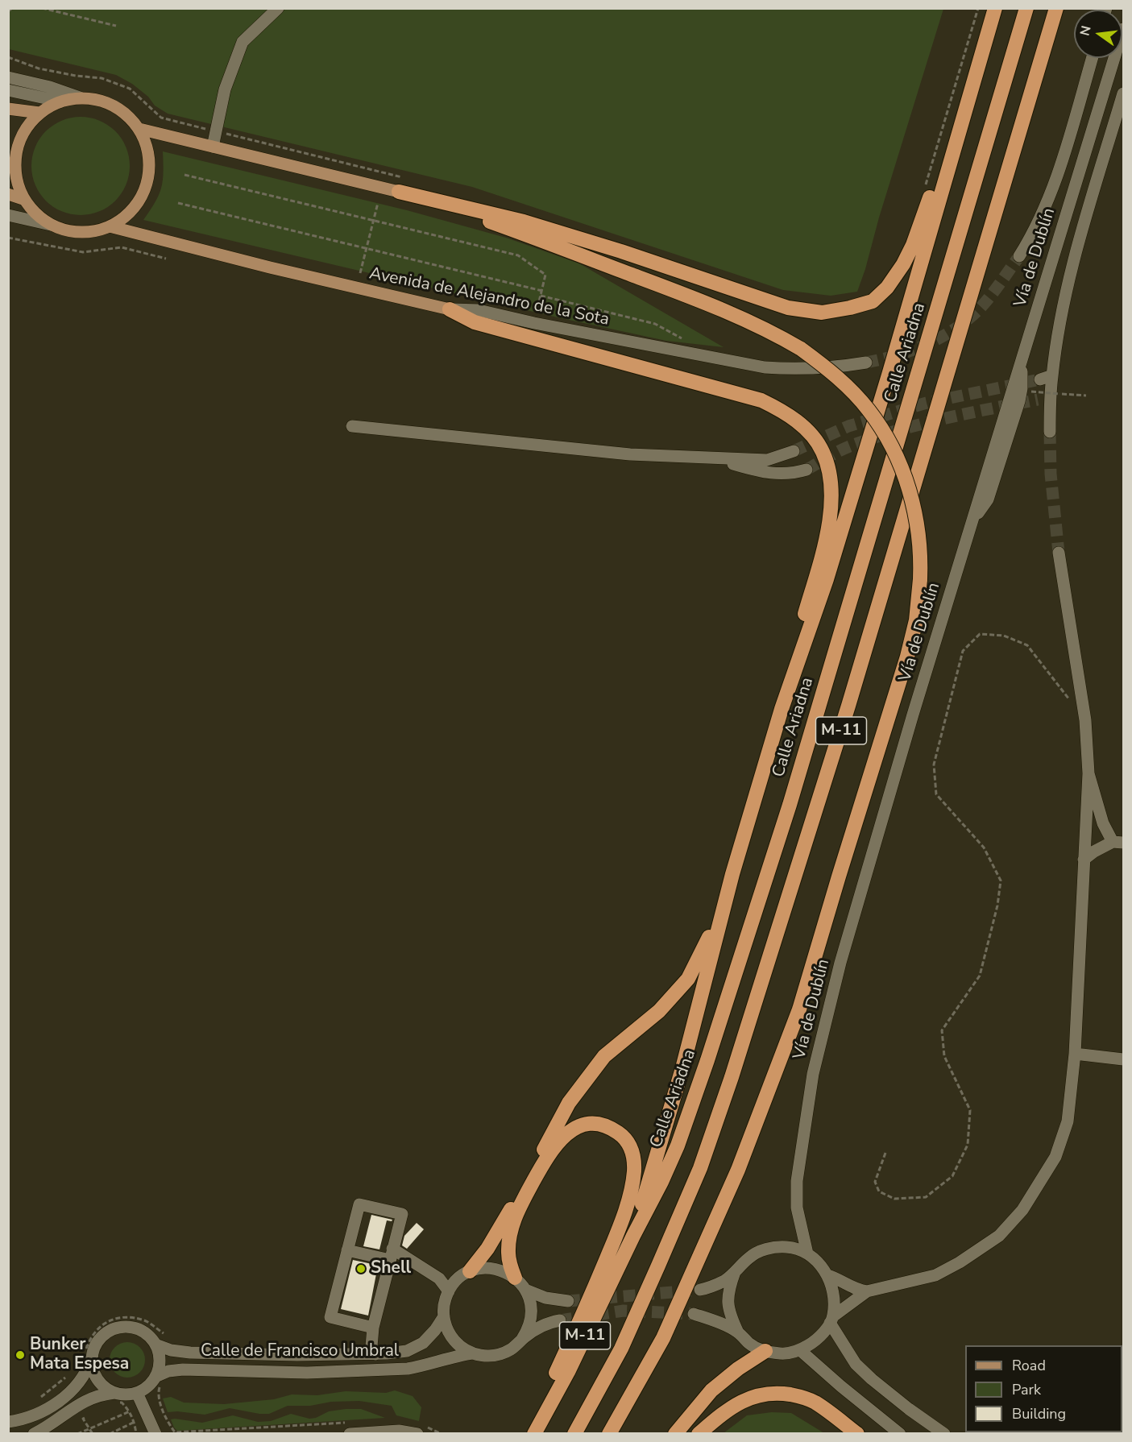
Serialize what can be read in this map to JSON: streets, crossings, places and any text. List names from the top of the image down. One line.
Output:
{"streets":{"highway":["Calle Ariadna","M-11"],"main road":["Avenida de Alejandro de la Sota"],"street":["Vía de Dublín","Calle de Francisco Umbral"]},"places":["Shell","Bunker Mata Espesa"],"legend":["Road","Park","Building"],"north":"left"}
